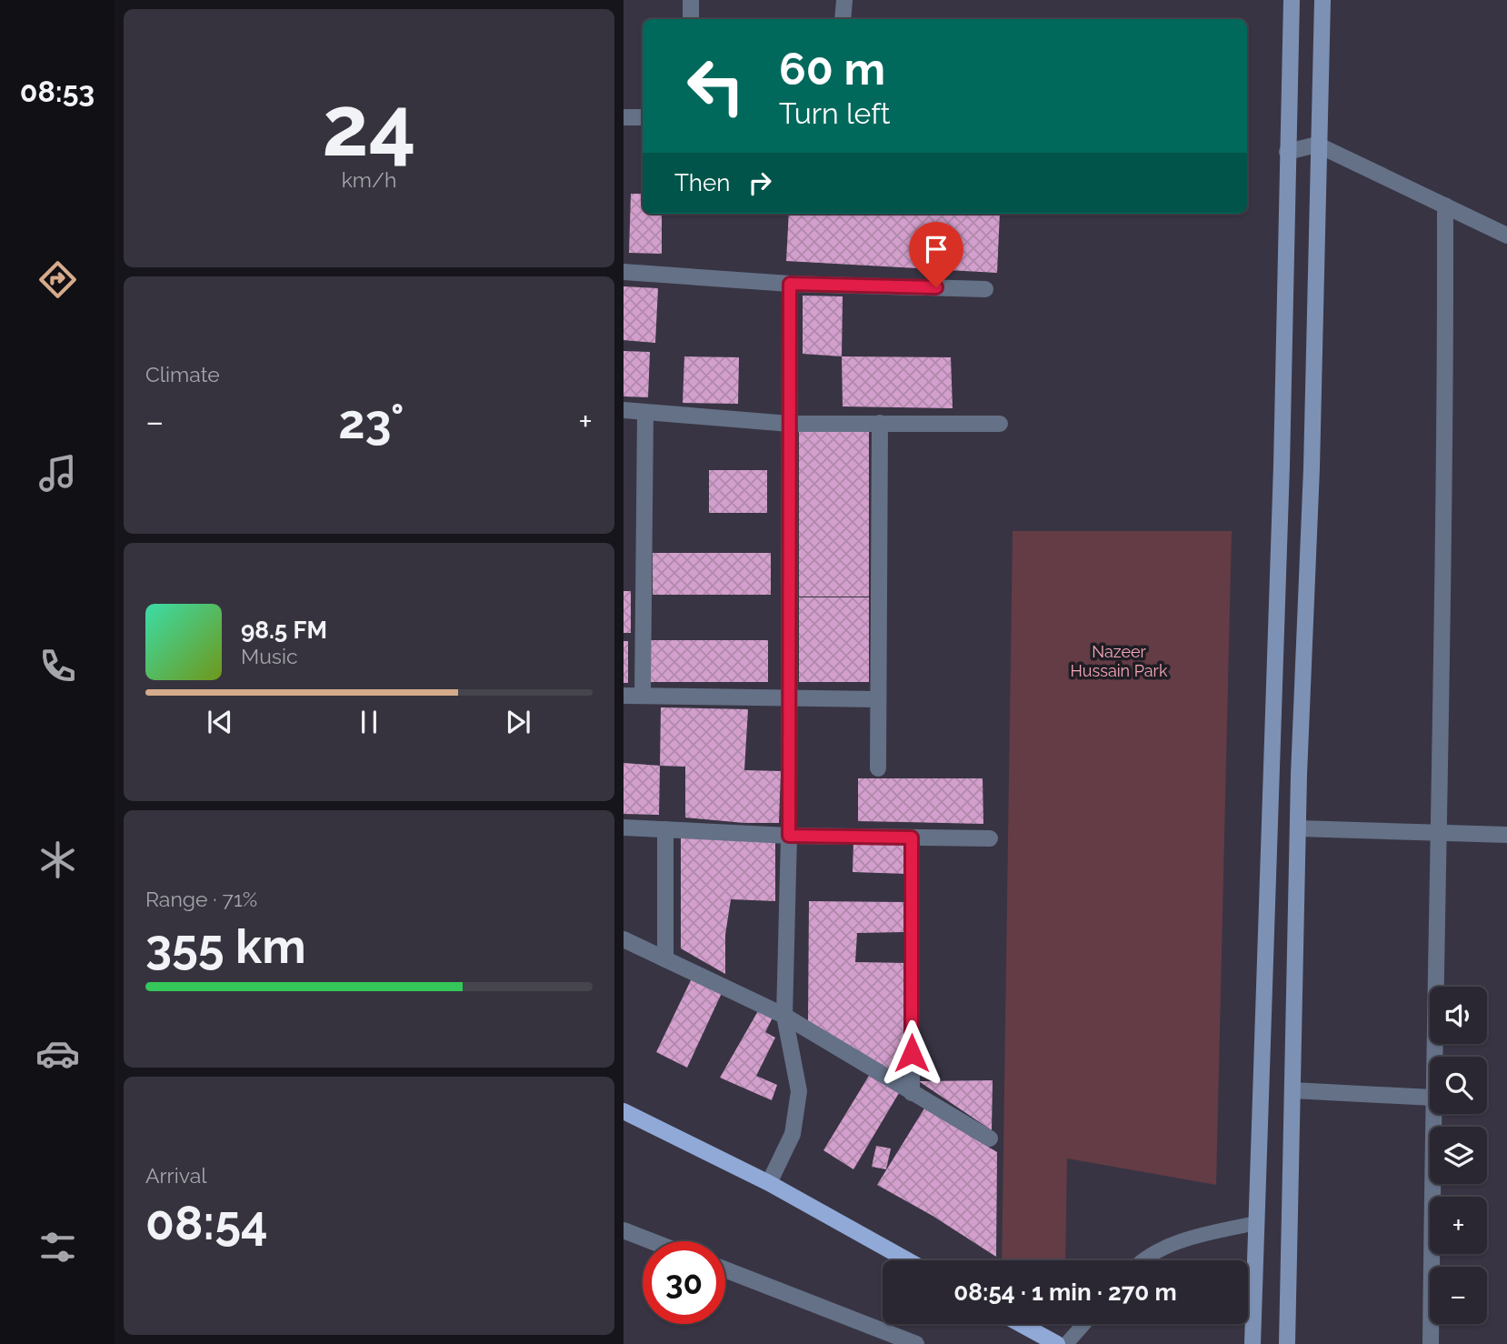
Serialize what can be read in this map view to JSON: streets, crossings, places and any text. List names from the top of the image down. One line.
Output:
{"parks":["Nazeer Hussain Park"],"page":{"tabs":"08:53","tile":[["24","km/h"],"Climate",["Range · 71%","355 km"],["Arrival","08:54"]],"turn":["60 m","Turn left"],"then":"Then","heat":["−","23°","+"],"song":["98.5 FM","Music"],"map_buttons":["+","−"],"limit":"30","trip":"08:54 · 1 min · 270 m"}}
